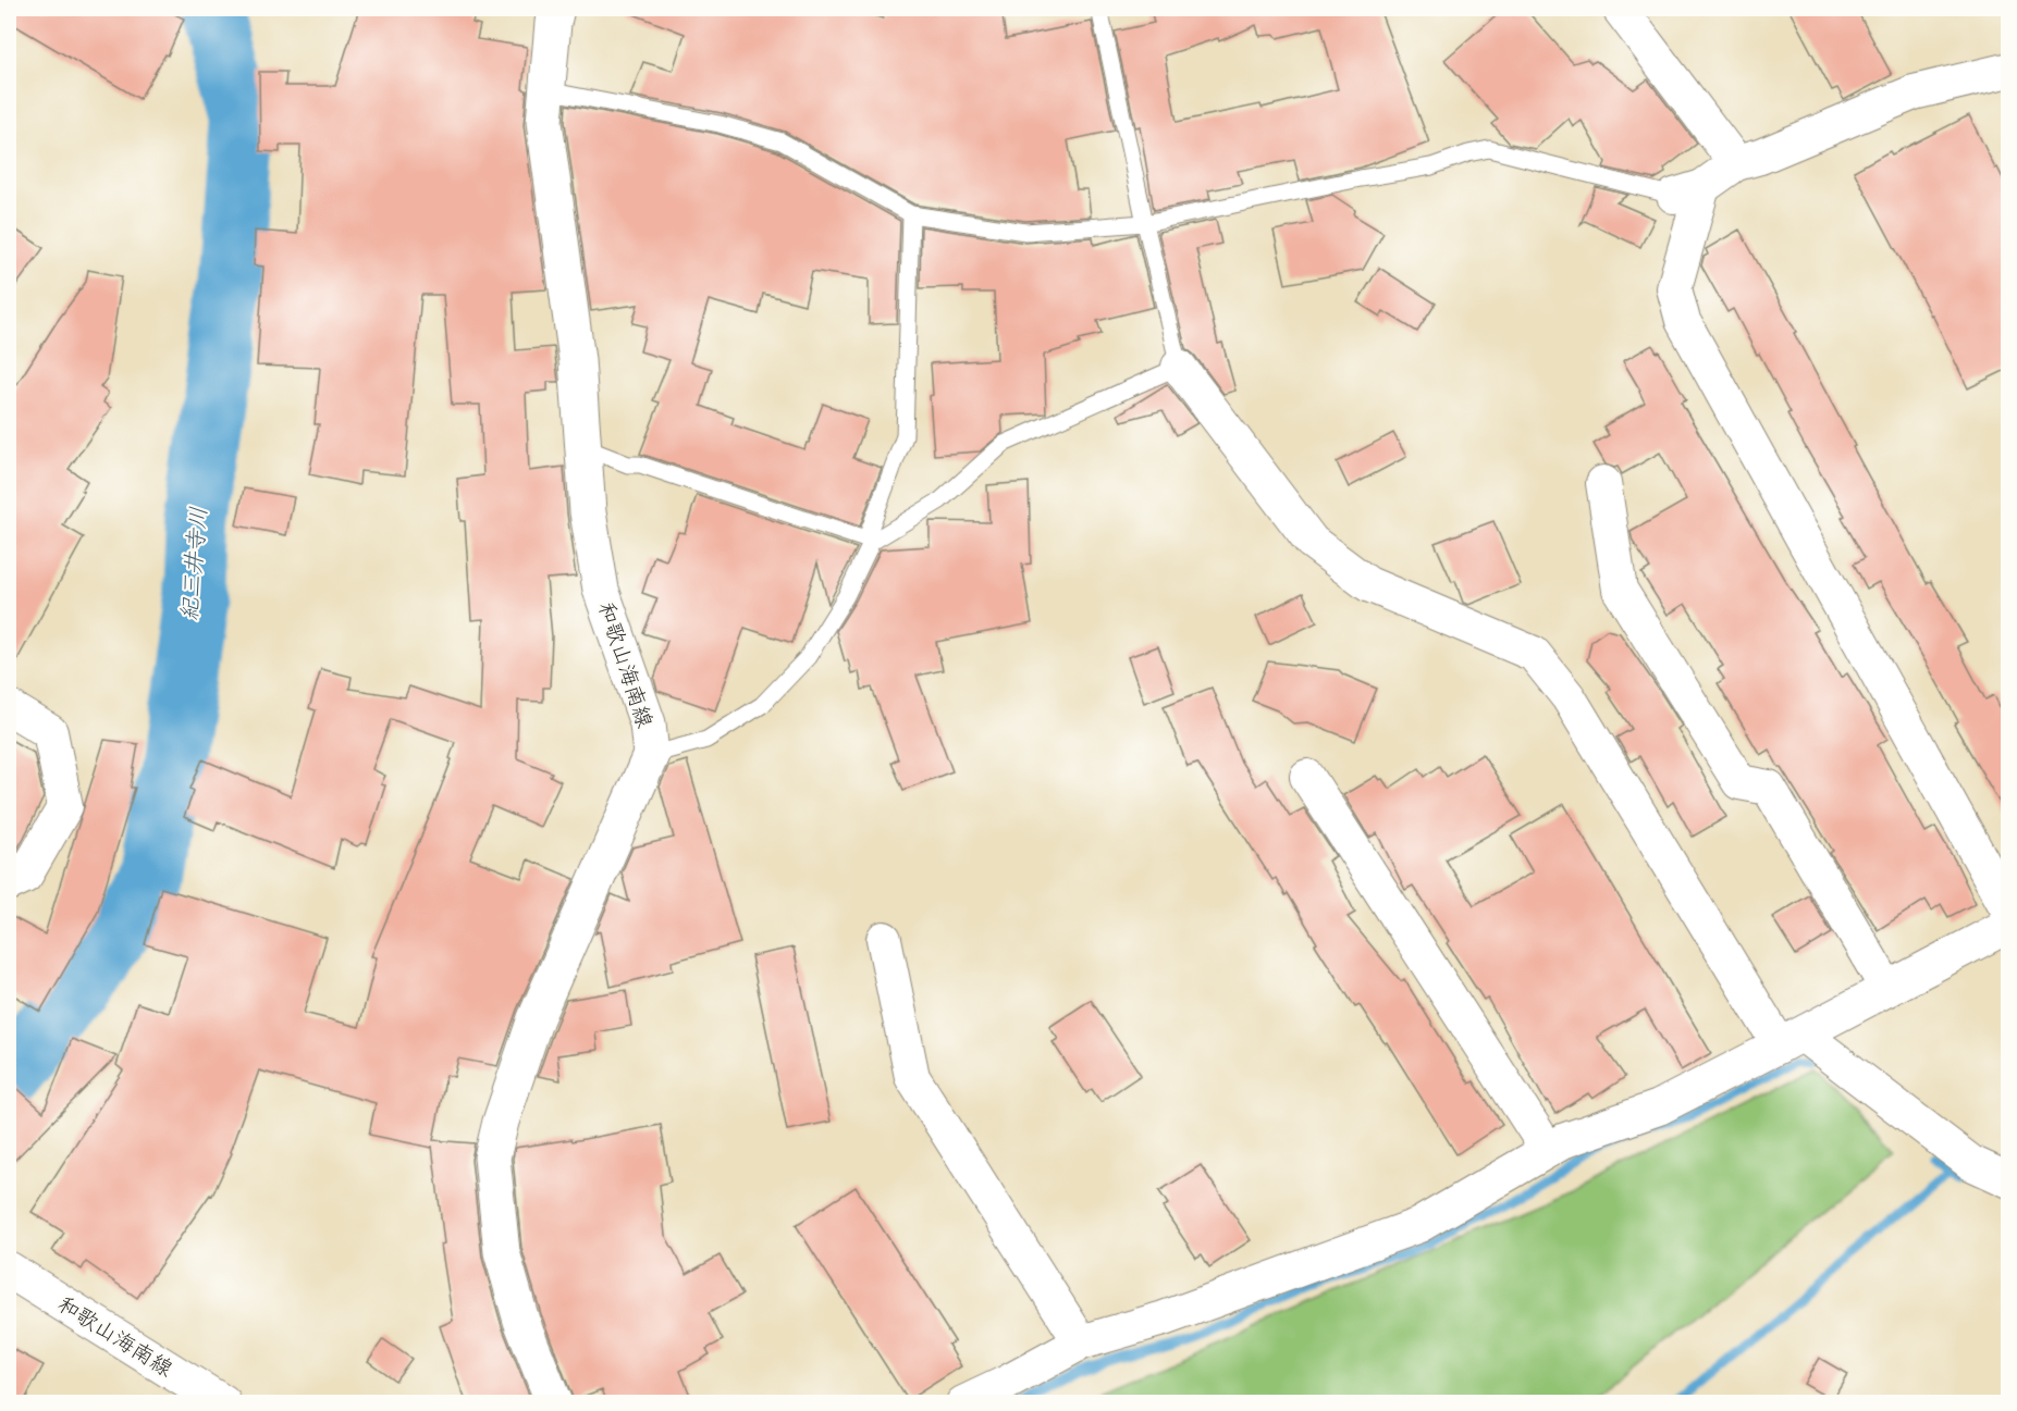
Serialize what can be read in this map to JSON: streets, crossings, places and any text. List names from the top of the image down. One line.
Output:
{"streets":{"main road":["和歌山海南線"]},"water":["紀三井寺川"]}
